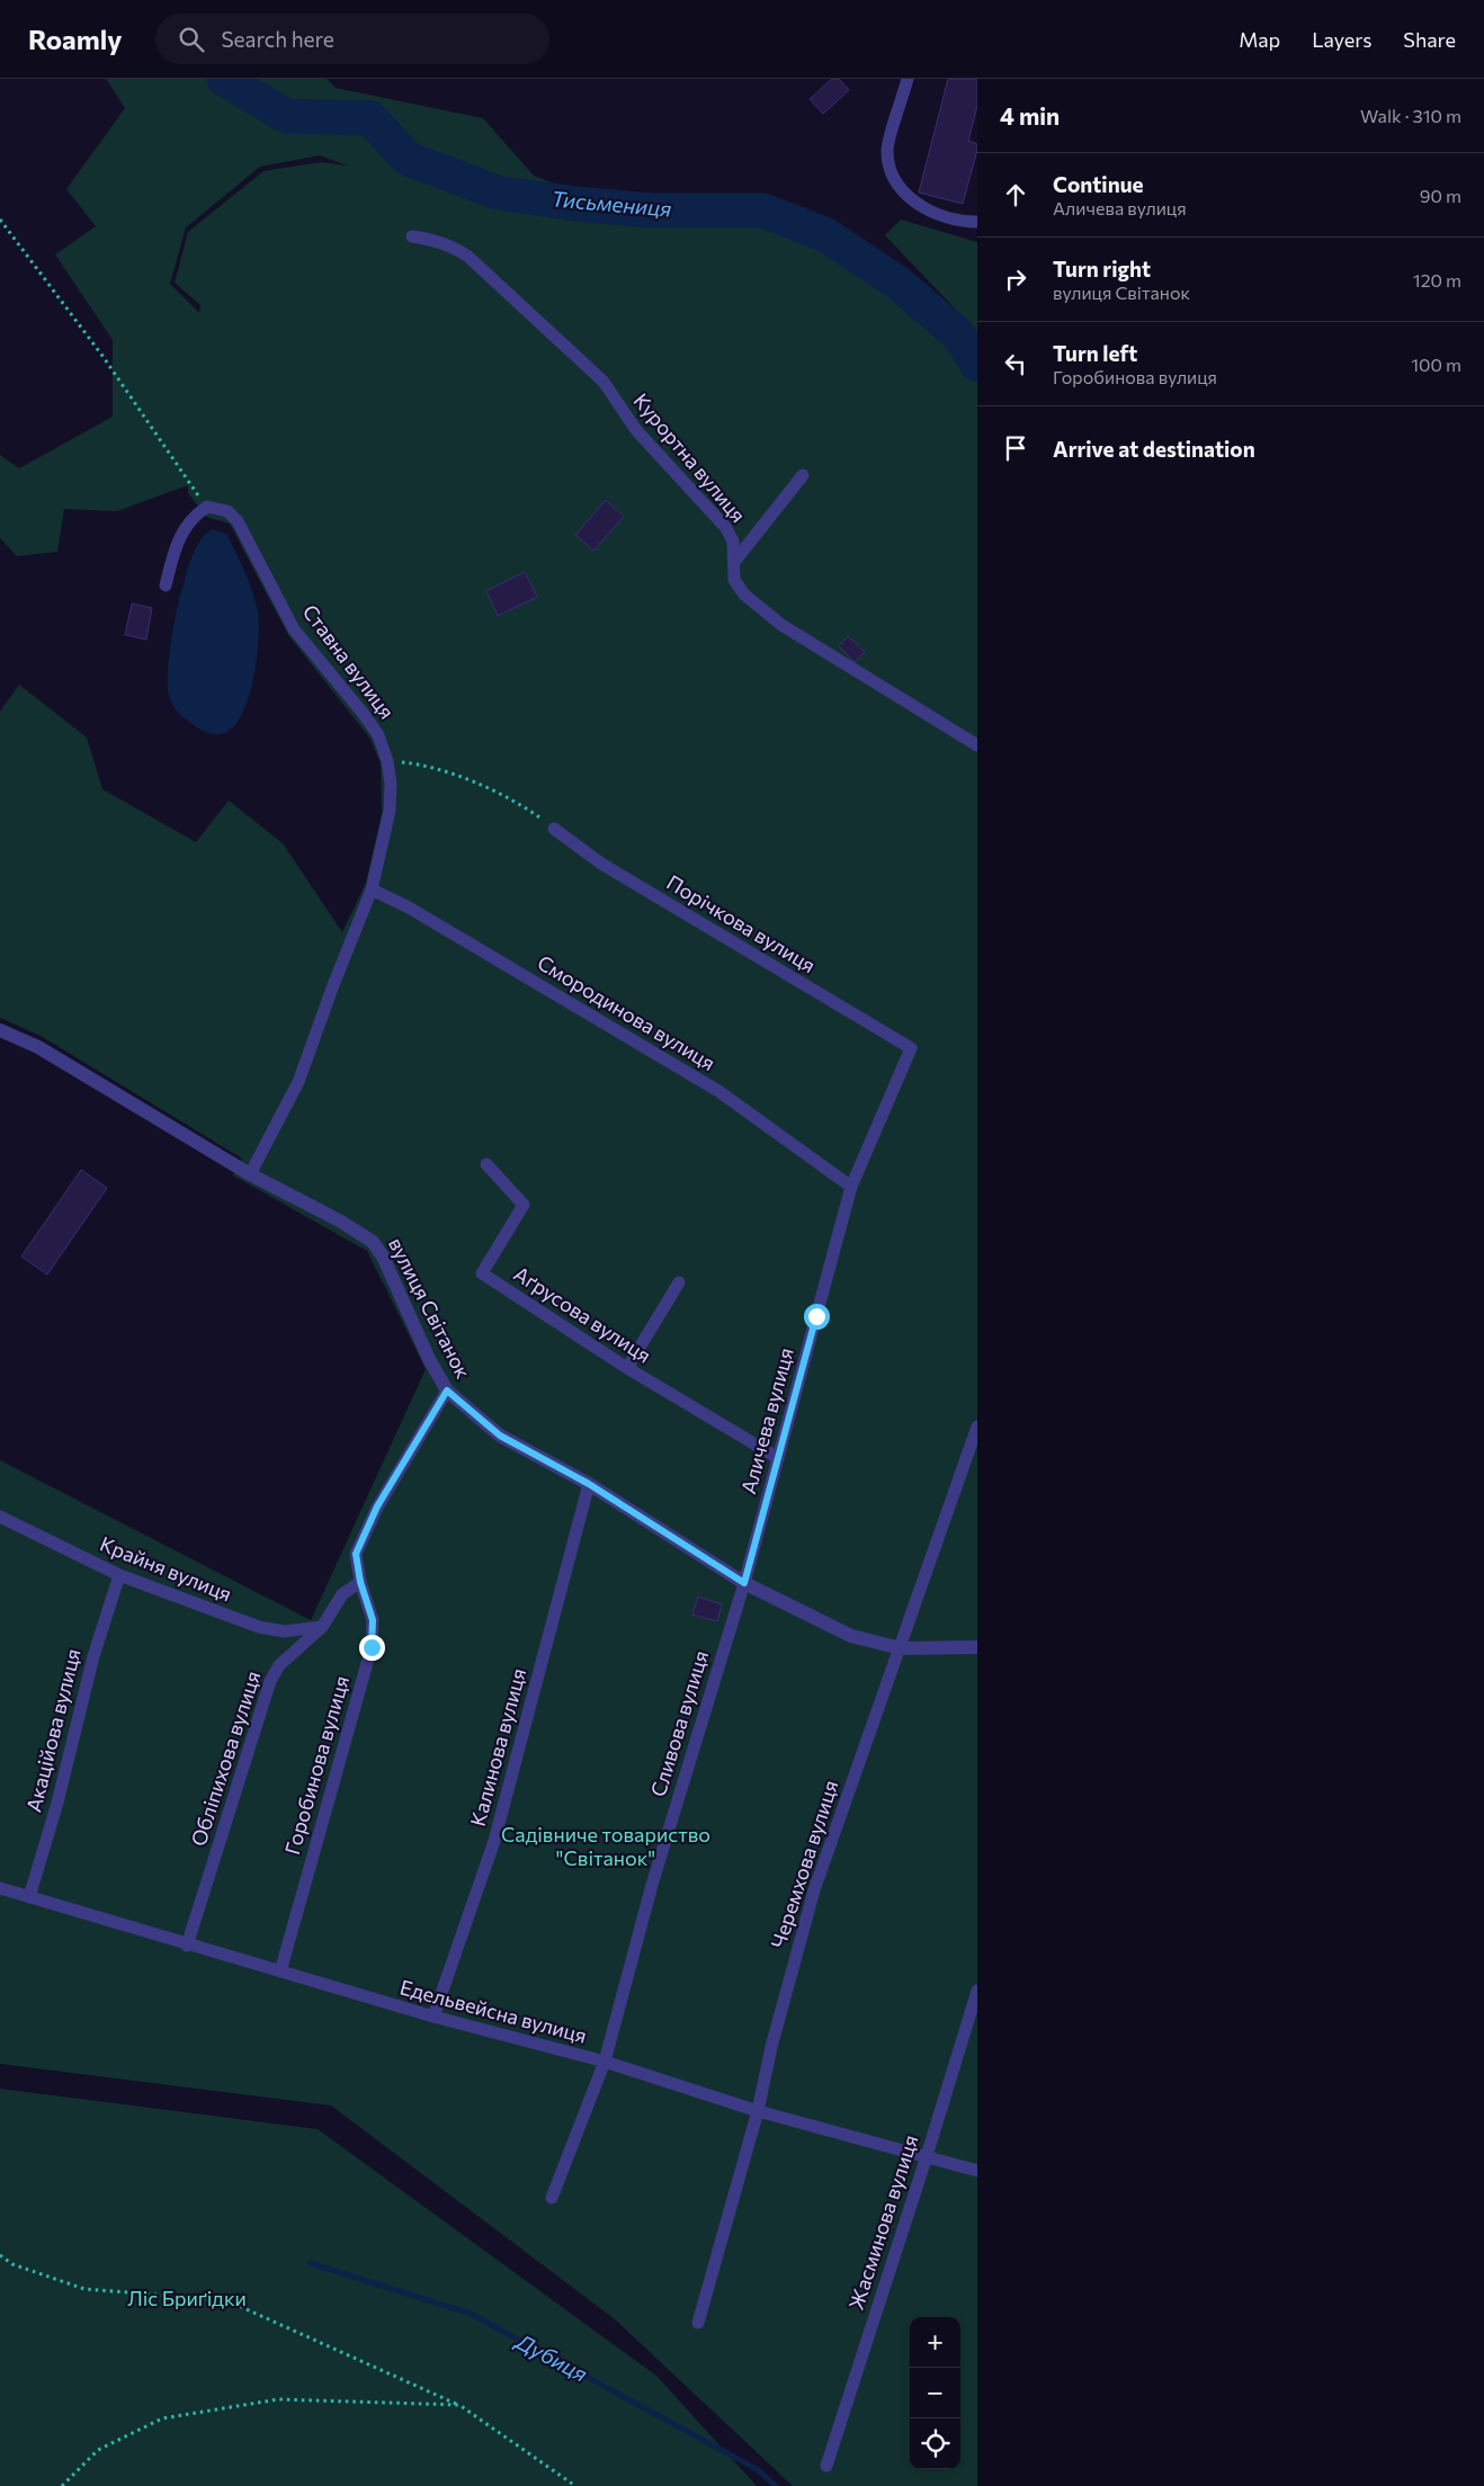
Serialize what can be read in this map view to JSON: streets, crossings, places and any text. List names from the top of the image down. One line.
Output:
{"streets":{"street":["вулиця Світанок"],"lane":["Курортна вулиця","Ставна вулиця","Порічкова вулиця","Смородинова вулиця","Аґрусова вулиця","Аличева вулиця","Крайня вулиця","Сливова вулиця","Акаційова вулиця","Калинова вулиця","Обліпихова вулиця","Горобинова вулиця","Черемхова вулиця","Едельвейсна вулиця","Жасминова вулиця"]},"crossings":[["Ставна вулиця","Смородинова вулиця"],["Ставна вулиця","вулиця Світанок"],["Порічкова вулиця","Аличева вулиця"],["Смородинова вулиця","Аличева вулиця"],["вулиця Світанок","Аличева вулиця"],["вулиця Світанок","Сливова вулиця"],["вулиця Світанок","Калинова вулиця"],["вулиця Світанок","Горобинова вулиця"],["вулиця Світанок","Черемхова вулиця"],["Аґрусова вулиця","Аличева вулиця"],["Аличева вулиця","Сливова вулиця"],["Крайня вулиця","Акаційова вулиця"],["Крайня вулиця","Обліпихова вулиця"],["Сливова вулиця","Едельвейсна вулиця"],["Акаційова вулиця","Едельвейсна вулиця"],["Калинова вулиця","Едельвейсна вулиця"],["Обліпихова вулиця","Горобинова вулиця"],["Обліпихова вулиця","Едельвейсна вулиця"],["Горобинова вулиця","Едельвейсна вулиця"],["Черемхова вулиця","Едельвейсна вулиця"],["Едельвейсна вулиця","Жасминова вулиця"]],"water":["Тисьмениця","Дубиця"],"parks":["Садівниче товариство \"Світанок\"","Ліс Бриґідки"],"page":{"header":"Roamly","search":"Search here","nav":["Map","Layers","Share"],"heading":["4 min","Walk · 310 m"],"list":[["Continue","Аличева вулиця","90 m"],["Turn right","вулиця Світанок","120 m"],["Turn left","Горобинова вулиця","100 m"],"Arrive at destination"],"map_buttons":["+","−"]}}
